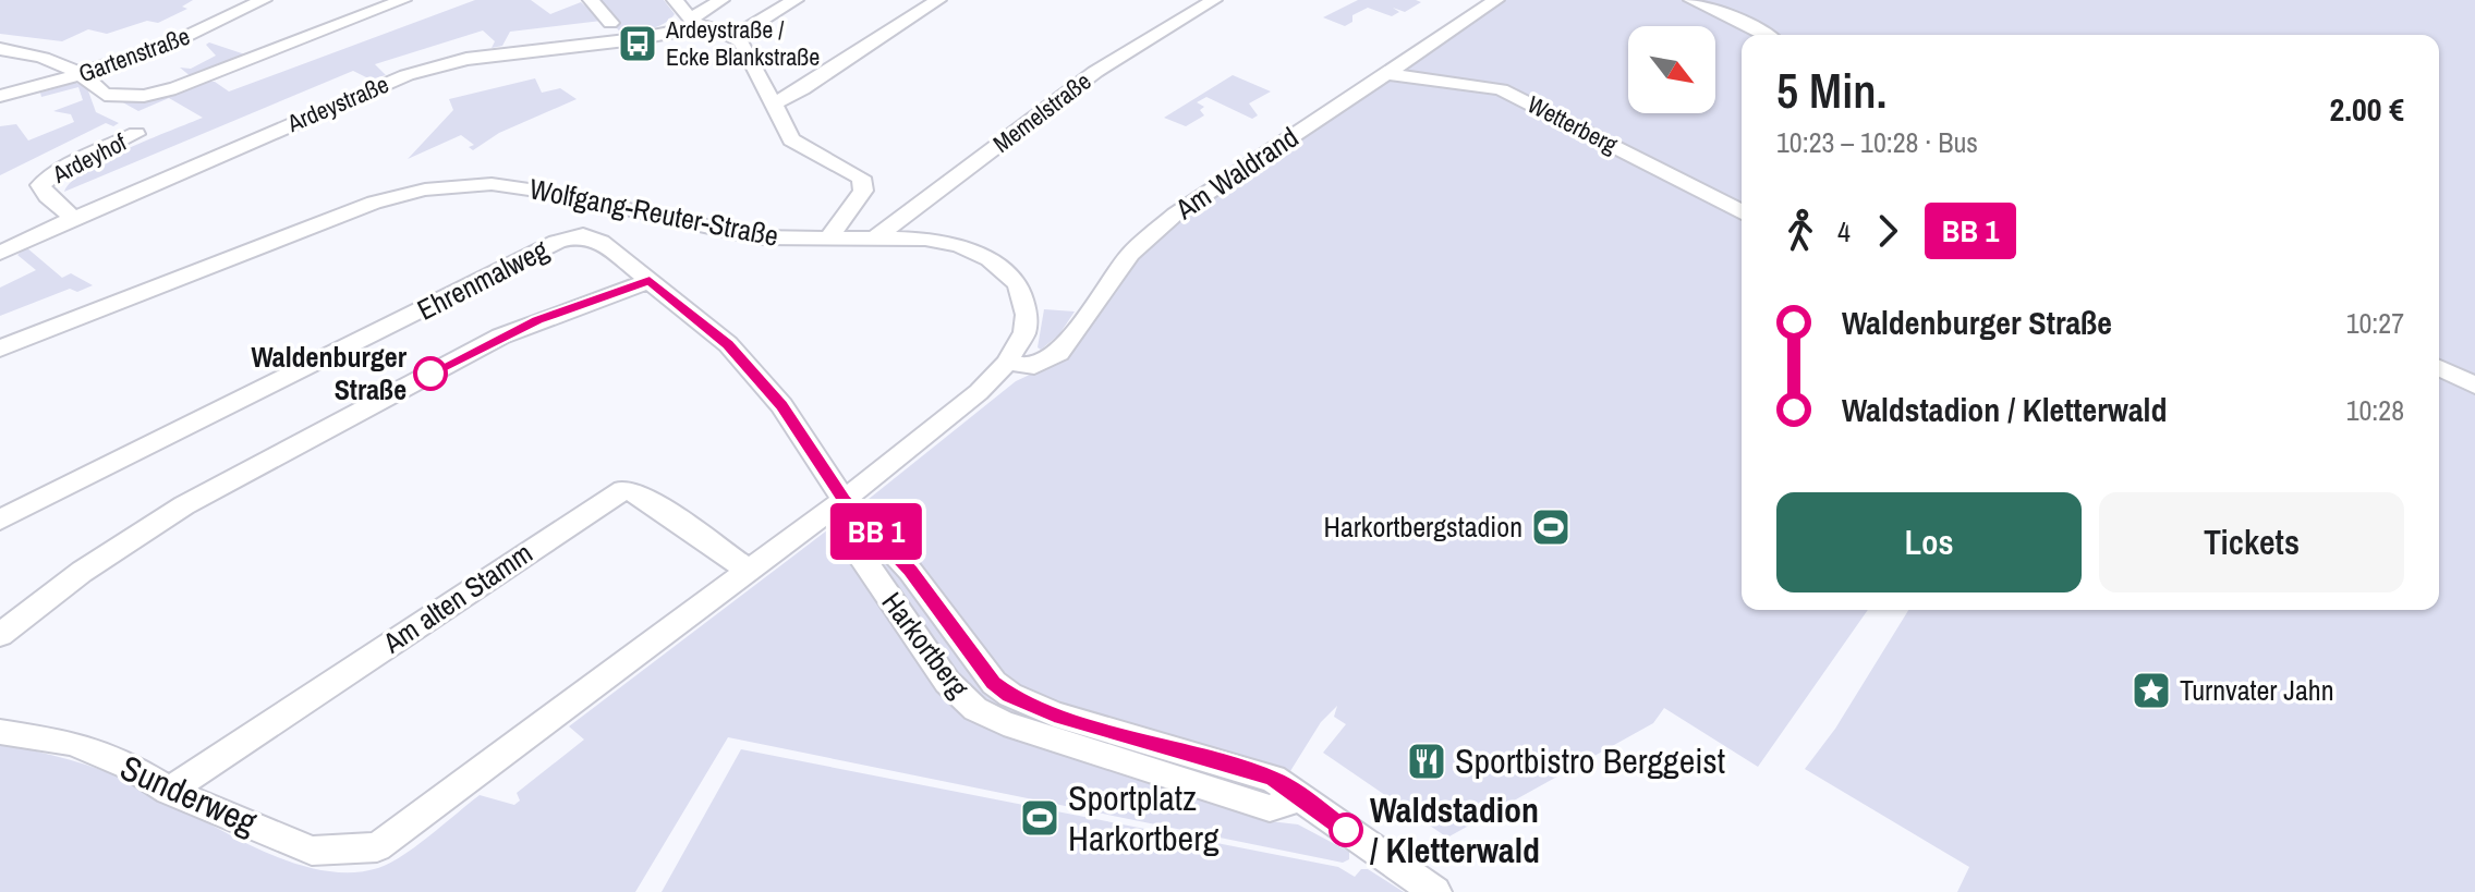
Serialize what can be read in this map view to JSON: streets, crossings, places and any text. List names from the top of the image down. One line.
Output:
{"streets":{"street":["Gartenstraße","Ardeystraße","Memelstraße","Wetterberg","Ardeyhof","Am Waldrand","Wolfgang-Reuter-Straße","Ehrenmalweg","Am alten Stamm","Harkortberg","Sunderweg"]},"crossings":[["Ardeystraße","Ardeyhof"],["Memelstraße","Wolfgang-Reuter-Straße"],["Wetterberg","Am Waldrand"],["Am Waldrand","Wolfgang-Reuter-Straße"],["Wolfgang-Reuter-Straße","Ehrenmalweg"],["Wolfgang-Reuter-Straße","Am alten Stamm"],["Wolfgang-Reuter-Straße","Harkortberg"],["Wolfgang-Reuter-Straße","Sunderweg"],["Ehrenmalweg","Harkortberg"],["Am alten Stamm","Sunderweg"]],"places":{"bus stop":["Ardeystraße / Ecke Blankstraße"],"other":["Waldenburger Straße","Waldstadion / Kletterwald"],"sports":["Harkortbergstadion","Sportplatz Harkortberg"],"place":["Turnvater Jahn"],"restaurant":["Sportbistro Berggeist"]},"north":"bottom right","page":{"on_map":"BB 1","heading":["5 Min.","10:23 – 10:28 · Bus","2.00 €"],"legs":["4","BB 1"],"list":[{"name":"Waldenburger Straße","value":"10:27"},{"name":"Waldstadion / Kletterwald","value":"10:28"}],"buttons":["Los","Tickets"]}}
